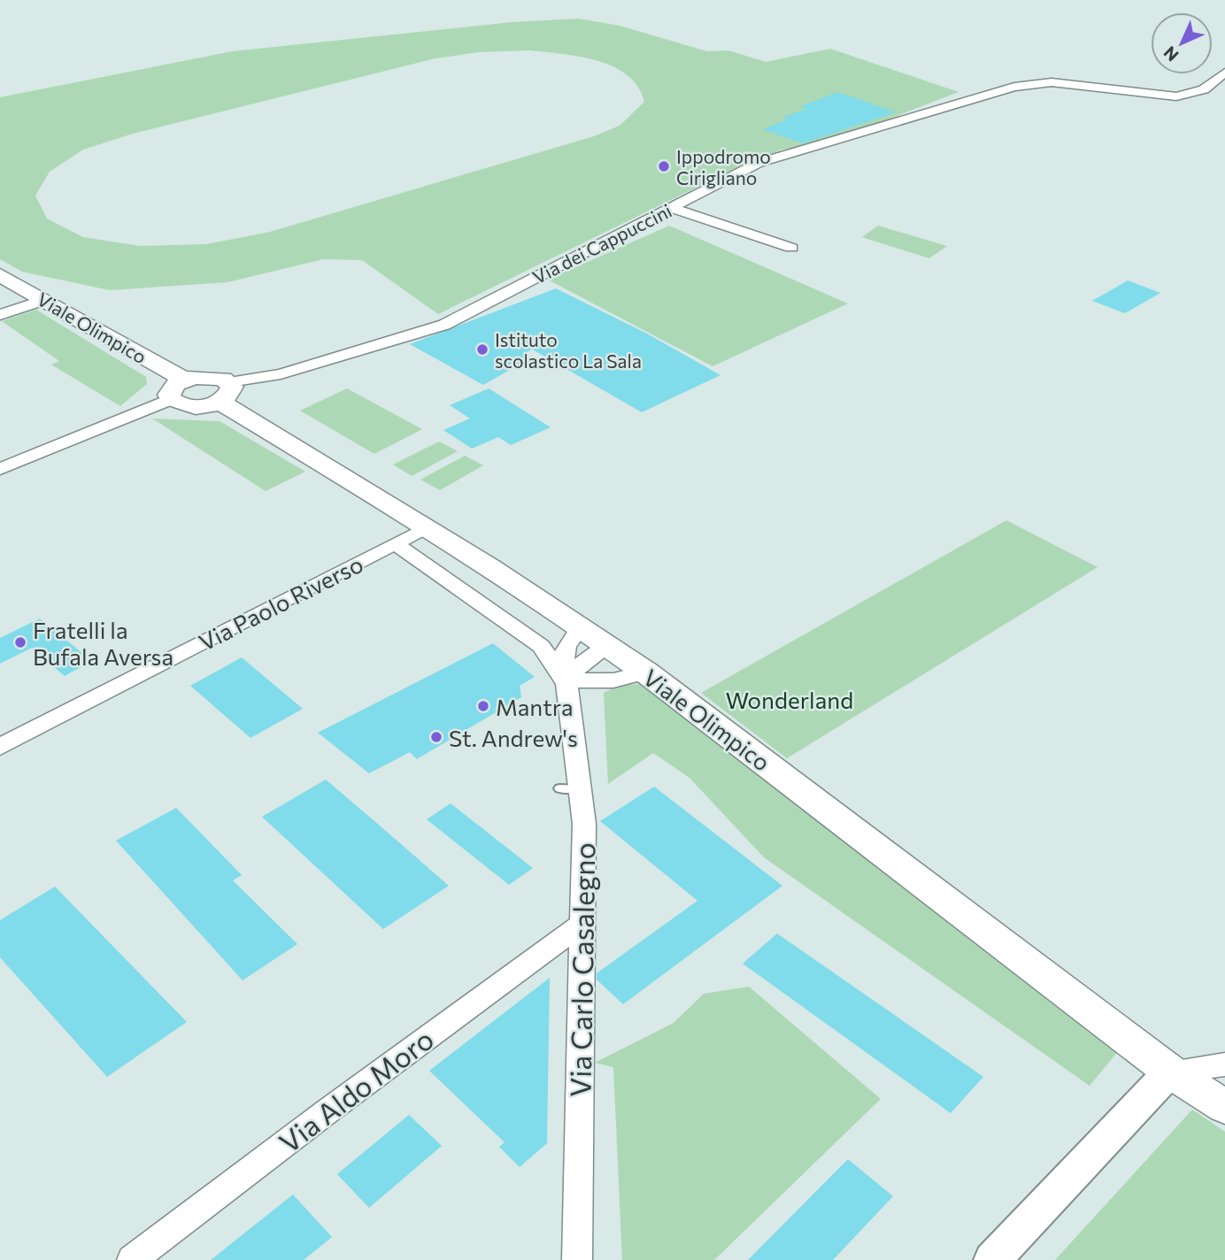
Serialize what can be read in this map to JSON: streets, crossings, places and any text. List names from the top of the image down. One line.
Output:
{"streets":{"main road":["Viale Olimpico"],"street":["Via dei Cappuccini","Via Paolo Riverso","Via Carlo Casalegno","Via Aldo Moro"]},"crossings":[["Via dei Cappuccini","Viale Olimpico"],["Viale Olimpico","Via Paolo Riverso"],["Viale Olimpico","Via Carlo Casalegno"],["Via Carlo Casalegno","Via Aldo Moro"]],"parks":["Wonderland"],"places":["Ippodromo Cirigliano","Istituto scolastico La Sala","Fratelli la Bufala Aversa","Mantra","St. Andrew's"],"north":"bottom left"}
